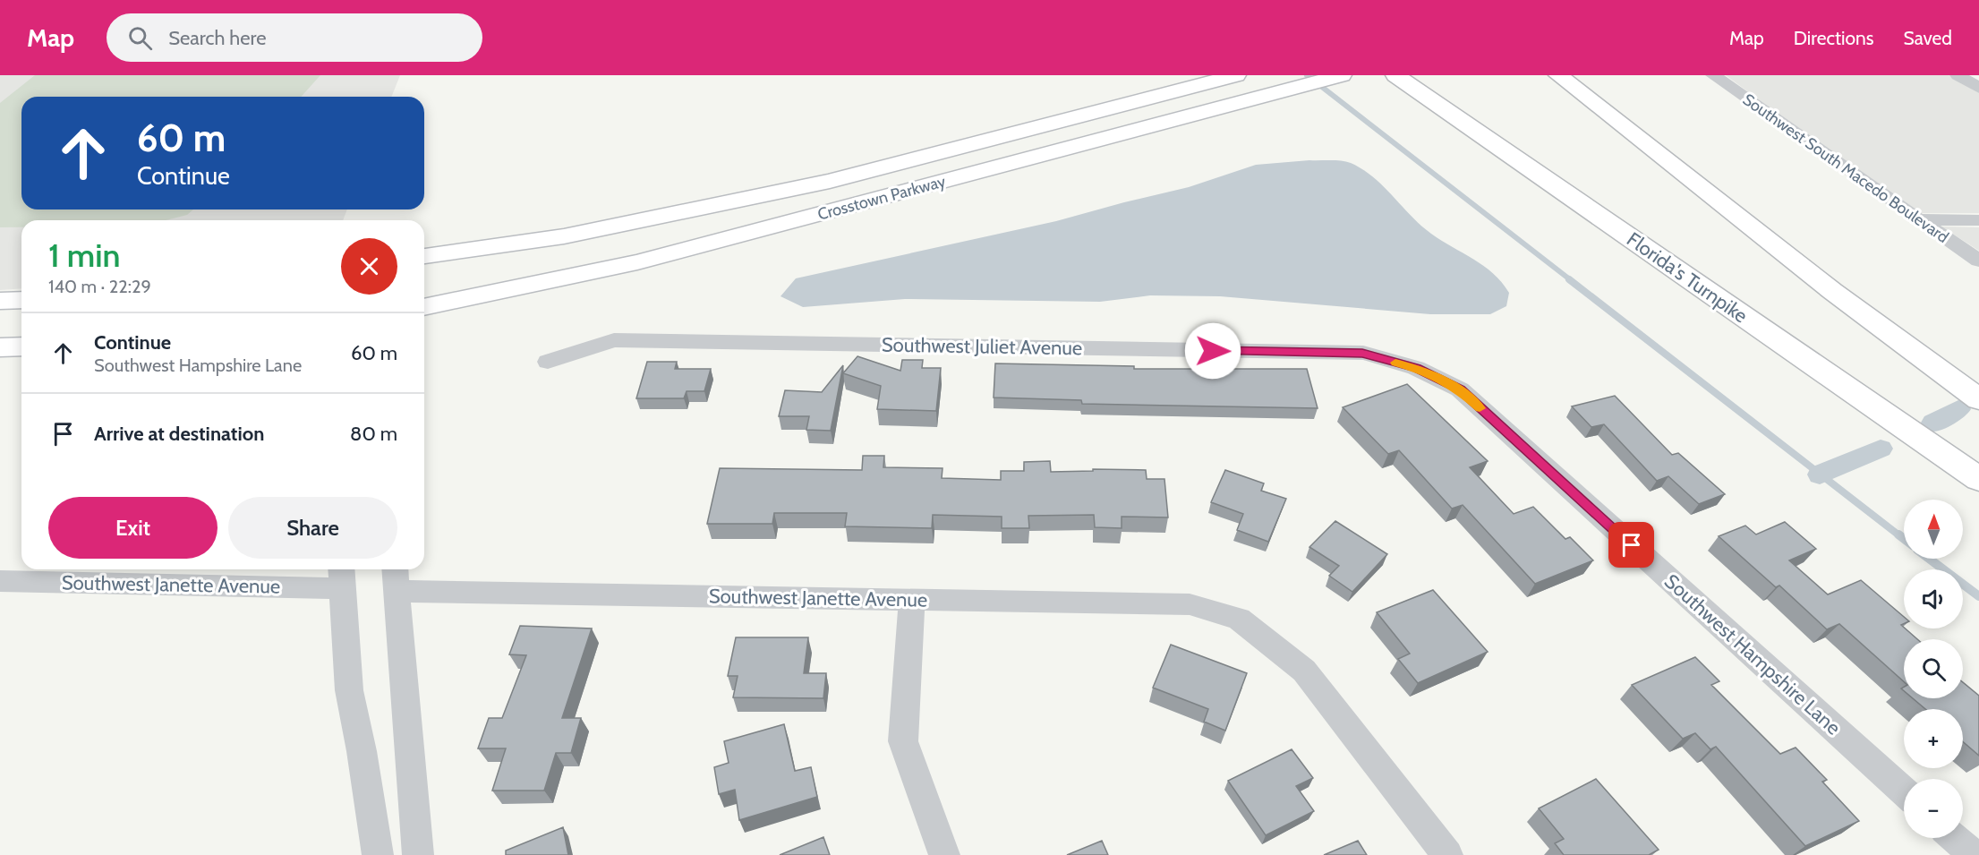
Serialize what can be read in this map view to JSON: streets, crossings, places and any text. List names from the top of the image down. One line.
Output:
{"streets":{"main road":["Crosstown Parkway","Florida's Turnpike"],"street":["Southwest South Macedo Boulevard","Southwest Juliet Avenue","Southwest Janette Avenue","Southwest Hampshire Lane"]},"crossings":[["Southwest Juliet Avenue","Southwest Hampshire Lane"]],"north":"top","page":{"header":"Map","search":"Search here","nav":["Map","Directions","Saved"],"turn":["60 m","Continue"],"heading":["1 min","140 m · 22:29"],"list":[{"name":"Continue","note":"Southwest Hampshire Lane","value":"60 m"},{"name":"Arrive at destination","value":"80 m"}],"buttons":["Exit","Share"],"map_buttons":["+","−"]}}
